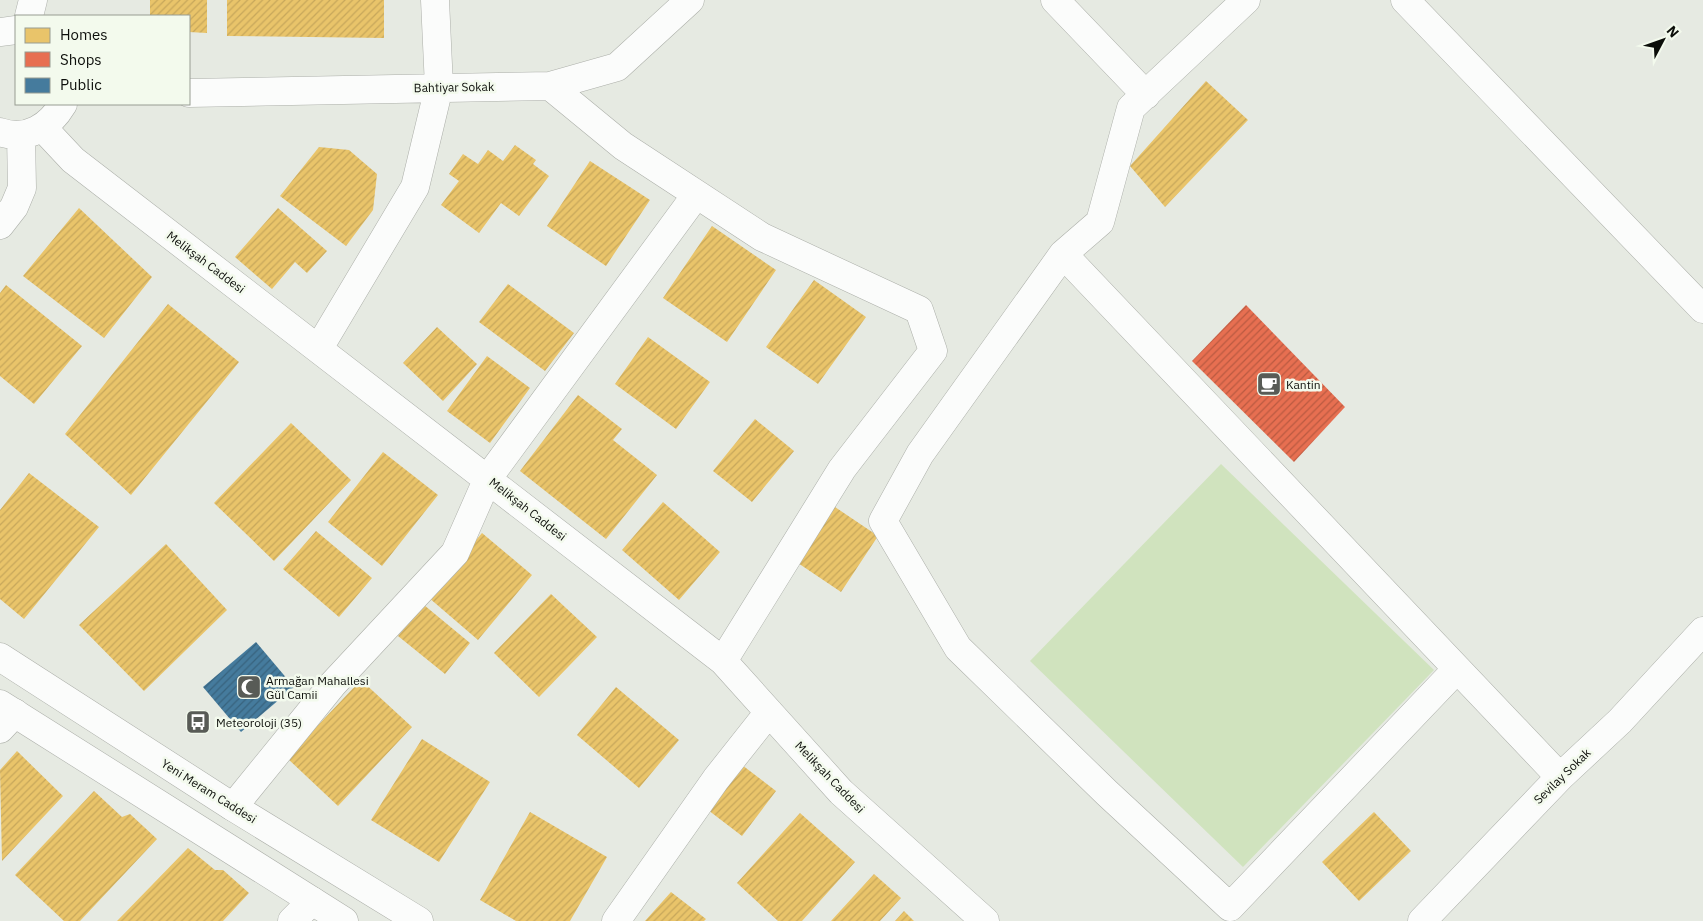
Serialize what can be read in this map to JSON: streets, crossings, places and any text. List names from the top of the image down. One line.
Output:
{"streets":{"street":["Bahtiyar Sokak","Melikşah Caddesi","Sevilay Sokak","Yeni Meram Caddesi"]},"places":{"cafe":["Kantin"],"mosque":["Armağan Mahallesi Gül Camii"],"bus stop":["Meteoroloji (35)"]},"legend":["Homes","Shops","Public"],"north":"top right"}
